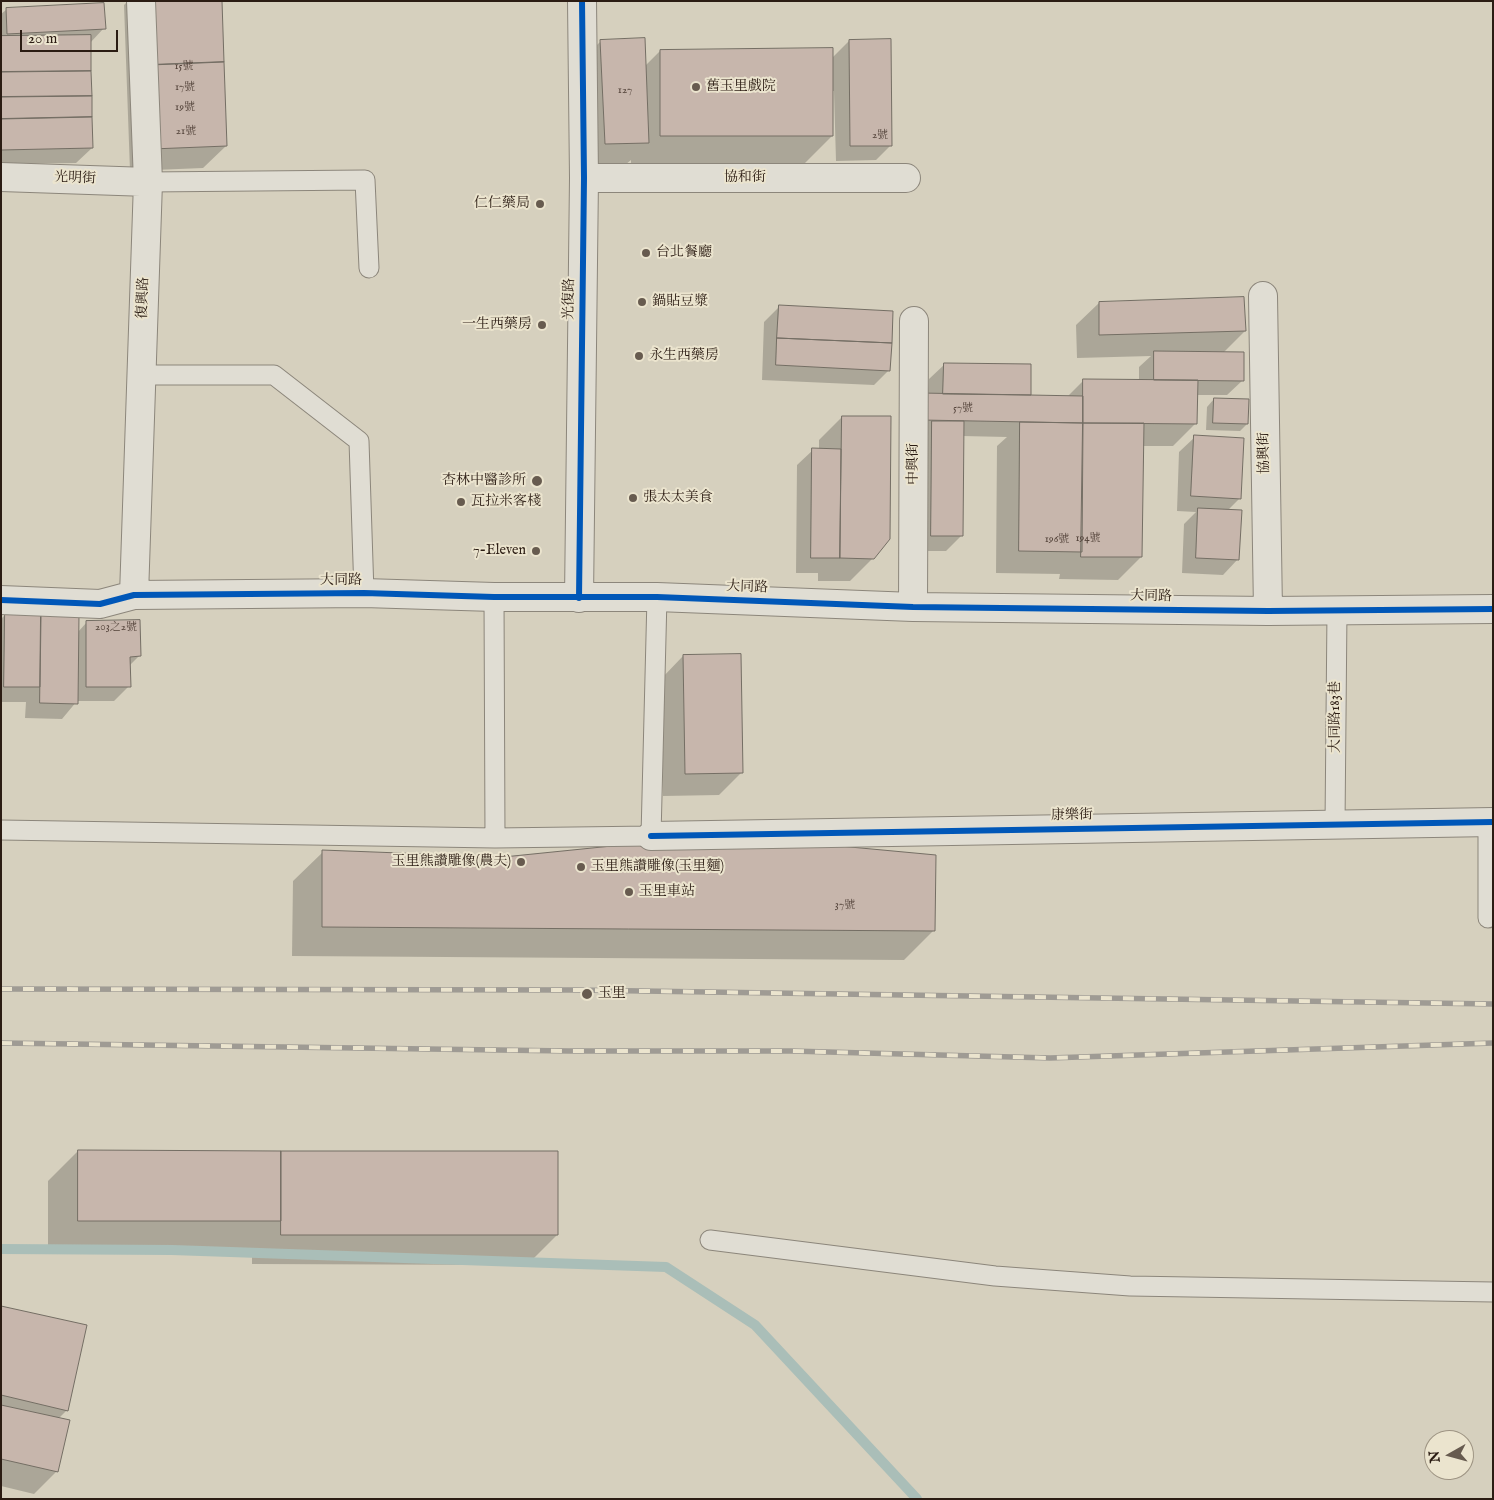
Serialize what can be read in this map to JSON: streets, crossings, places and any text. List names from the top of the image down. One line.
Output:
{"streets":{"street":["協和街","光明街","復興路","光復路","協興街","中興街","大同路","康樂街"],"lane":["大同路183巷"]},"crossings":[["協和街","光復路"],["光明街","復興路"],["復興路","大同路"],["光復路","大同路"],["協興街","大同路"],["中興街","大同路"],["大同路","大同路183巷"],["大同路183巷","康樂街"]],"places":["舊玉里戲院","仁仁藥局","台北餐廳","鍋貼豆漿","一生西藥房","永生西藥房","杏林中醫診所","張太太美食","瓦拉米客棧","7-Eleven","玉里熊讚雕像(農夫)","玉里熊讚雕像(玉里麵)","玉里車站","玉里"],"house_numbers":["15號","17號","127","19號","21號","2號","57號","194號","196號","203之2號","37號"],"scale_bar":"20 m","north":"left"}
